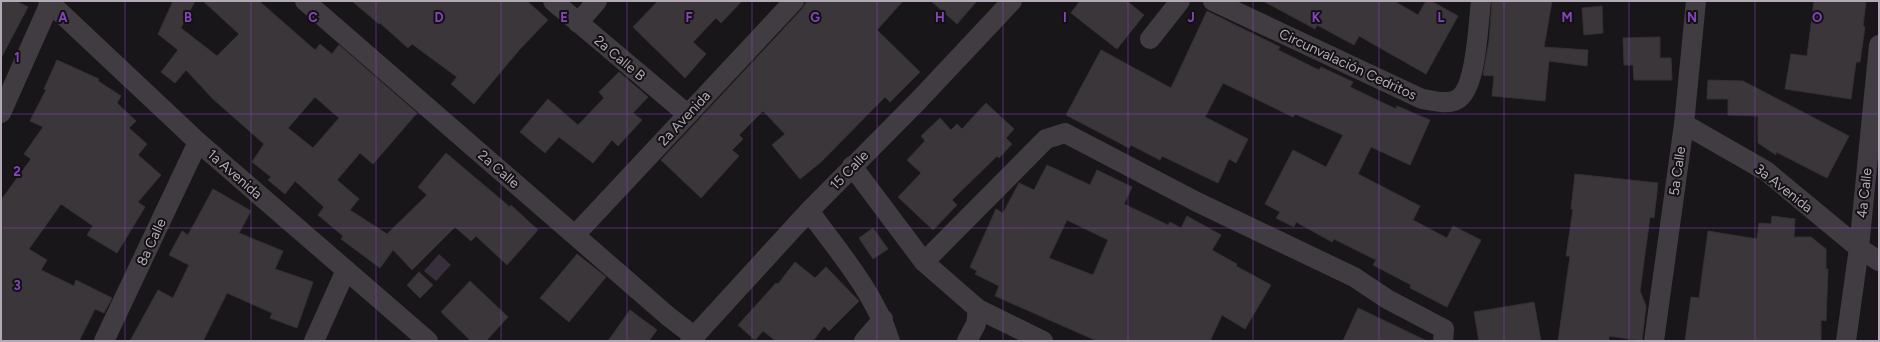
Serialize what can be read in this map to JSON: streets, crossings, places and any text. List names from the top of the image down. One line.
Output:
{"streets":{"street":["2a Calle B","Circunvalación Cedritos","2a Avenida","2a Calle","15 Calle","5a Calle","1a Avenida","3a Avenida","4a Calle","8a Calle"]},"crossings":[["2a Calle B","2a Avenida"],["2a Avenida","2a Calle"],["2a Calle","15 Calle"],["5a Calle","3a Avenida"],["1a Avenida","8a Calle"],["3a Avenida","4a Calle"]],"grid":{"columns":["A","B","C","D","E","F","G","H","I","J","K","L","M","N","O"],"rows":["1","2","3"]}}
